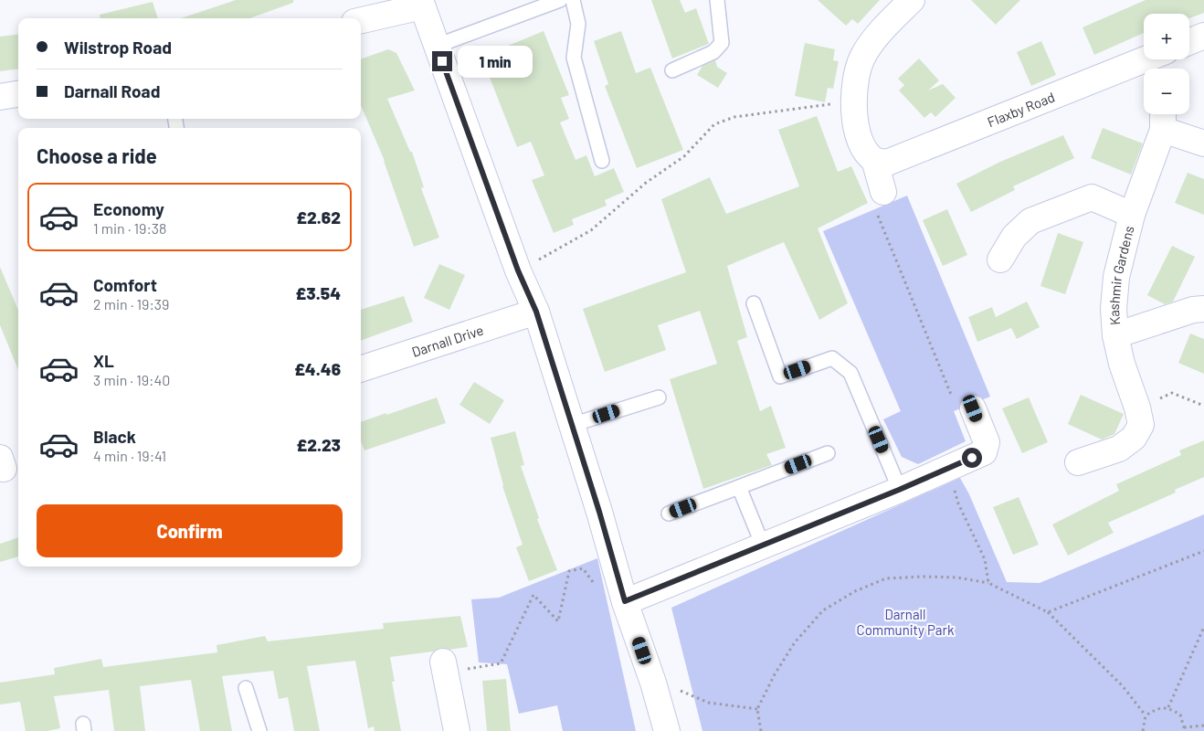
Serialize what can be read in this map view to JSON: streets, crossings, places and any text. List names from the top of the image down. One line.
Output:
{"streets":{"street":["Flaxby Road","Kashmir Gardens","Darnall Drive"]},"parks":["Darnall Community Park"],"page":{"map_buttons":["+","−"],"banner":["Wilstrop Road","Darnall Road"],"bubble":"1 min","heading":"Choose a ride","list":[{"name":"Economy","note":"1 min · 19:38","value":"£2.62"},{"name":"Comfort","note":"2 min · 19:39","value":"£3.54"},{"name":"XL","note":"3 min · 19:40","value":"£4.46"},{"name":"Black","note":"4 min · 19:41","value":"£2.23"}],"buttons":"Confirm"}}
